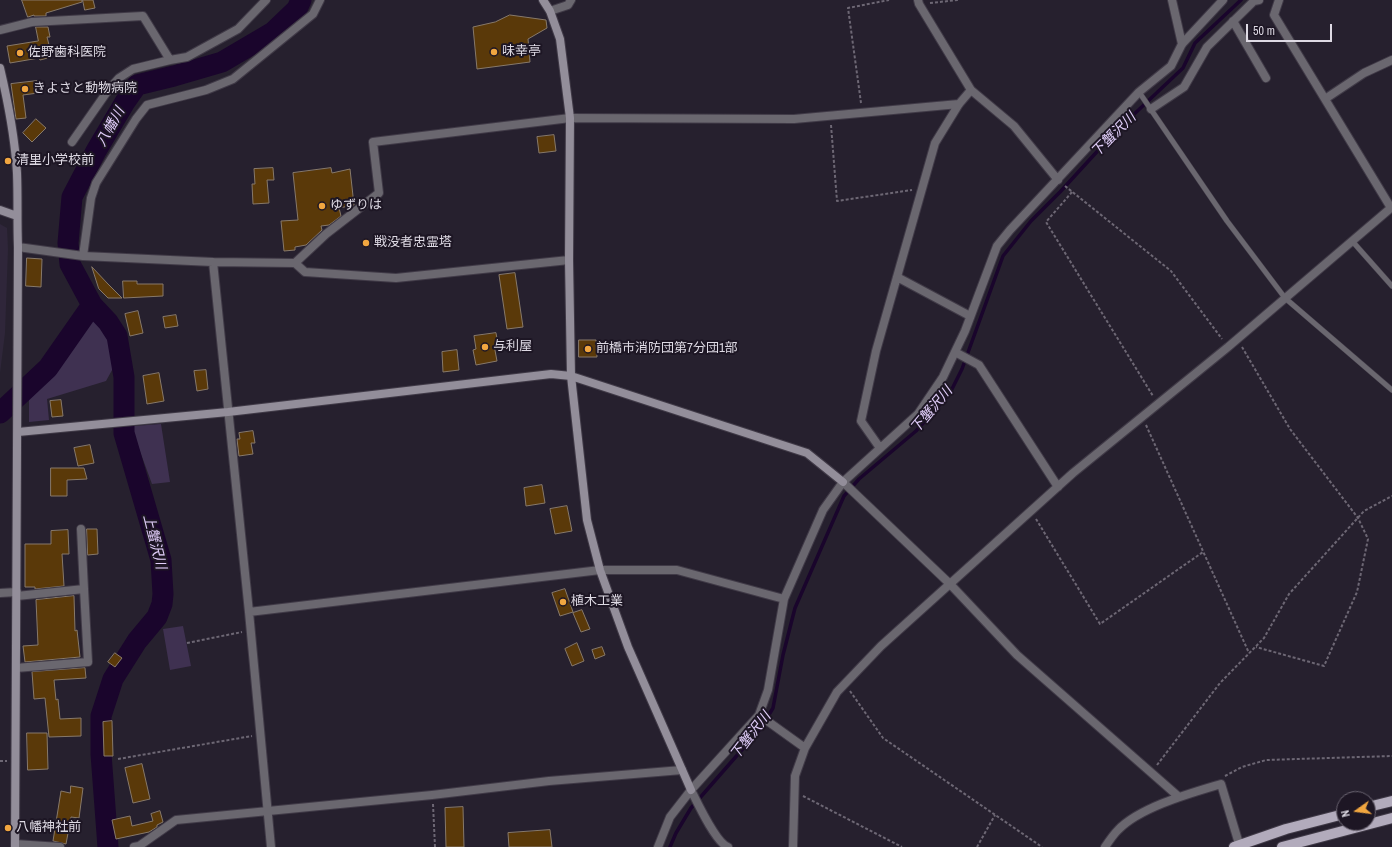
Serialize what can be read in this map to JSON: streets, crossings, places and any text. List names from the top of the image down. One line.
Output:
{"water":["八幡川","下蟹沢川","上蟹沢川"],"places":["味幸亭","佐野歯科医院","きよさと動物病院","清里小学校前","ゆずりは","戦没者忠霊塔","与利屋","前橋市消防団第7分団1部","植木工業","八幡神社前"],"scale_bar":"50 m","north":"left"}
